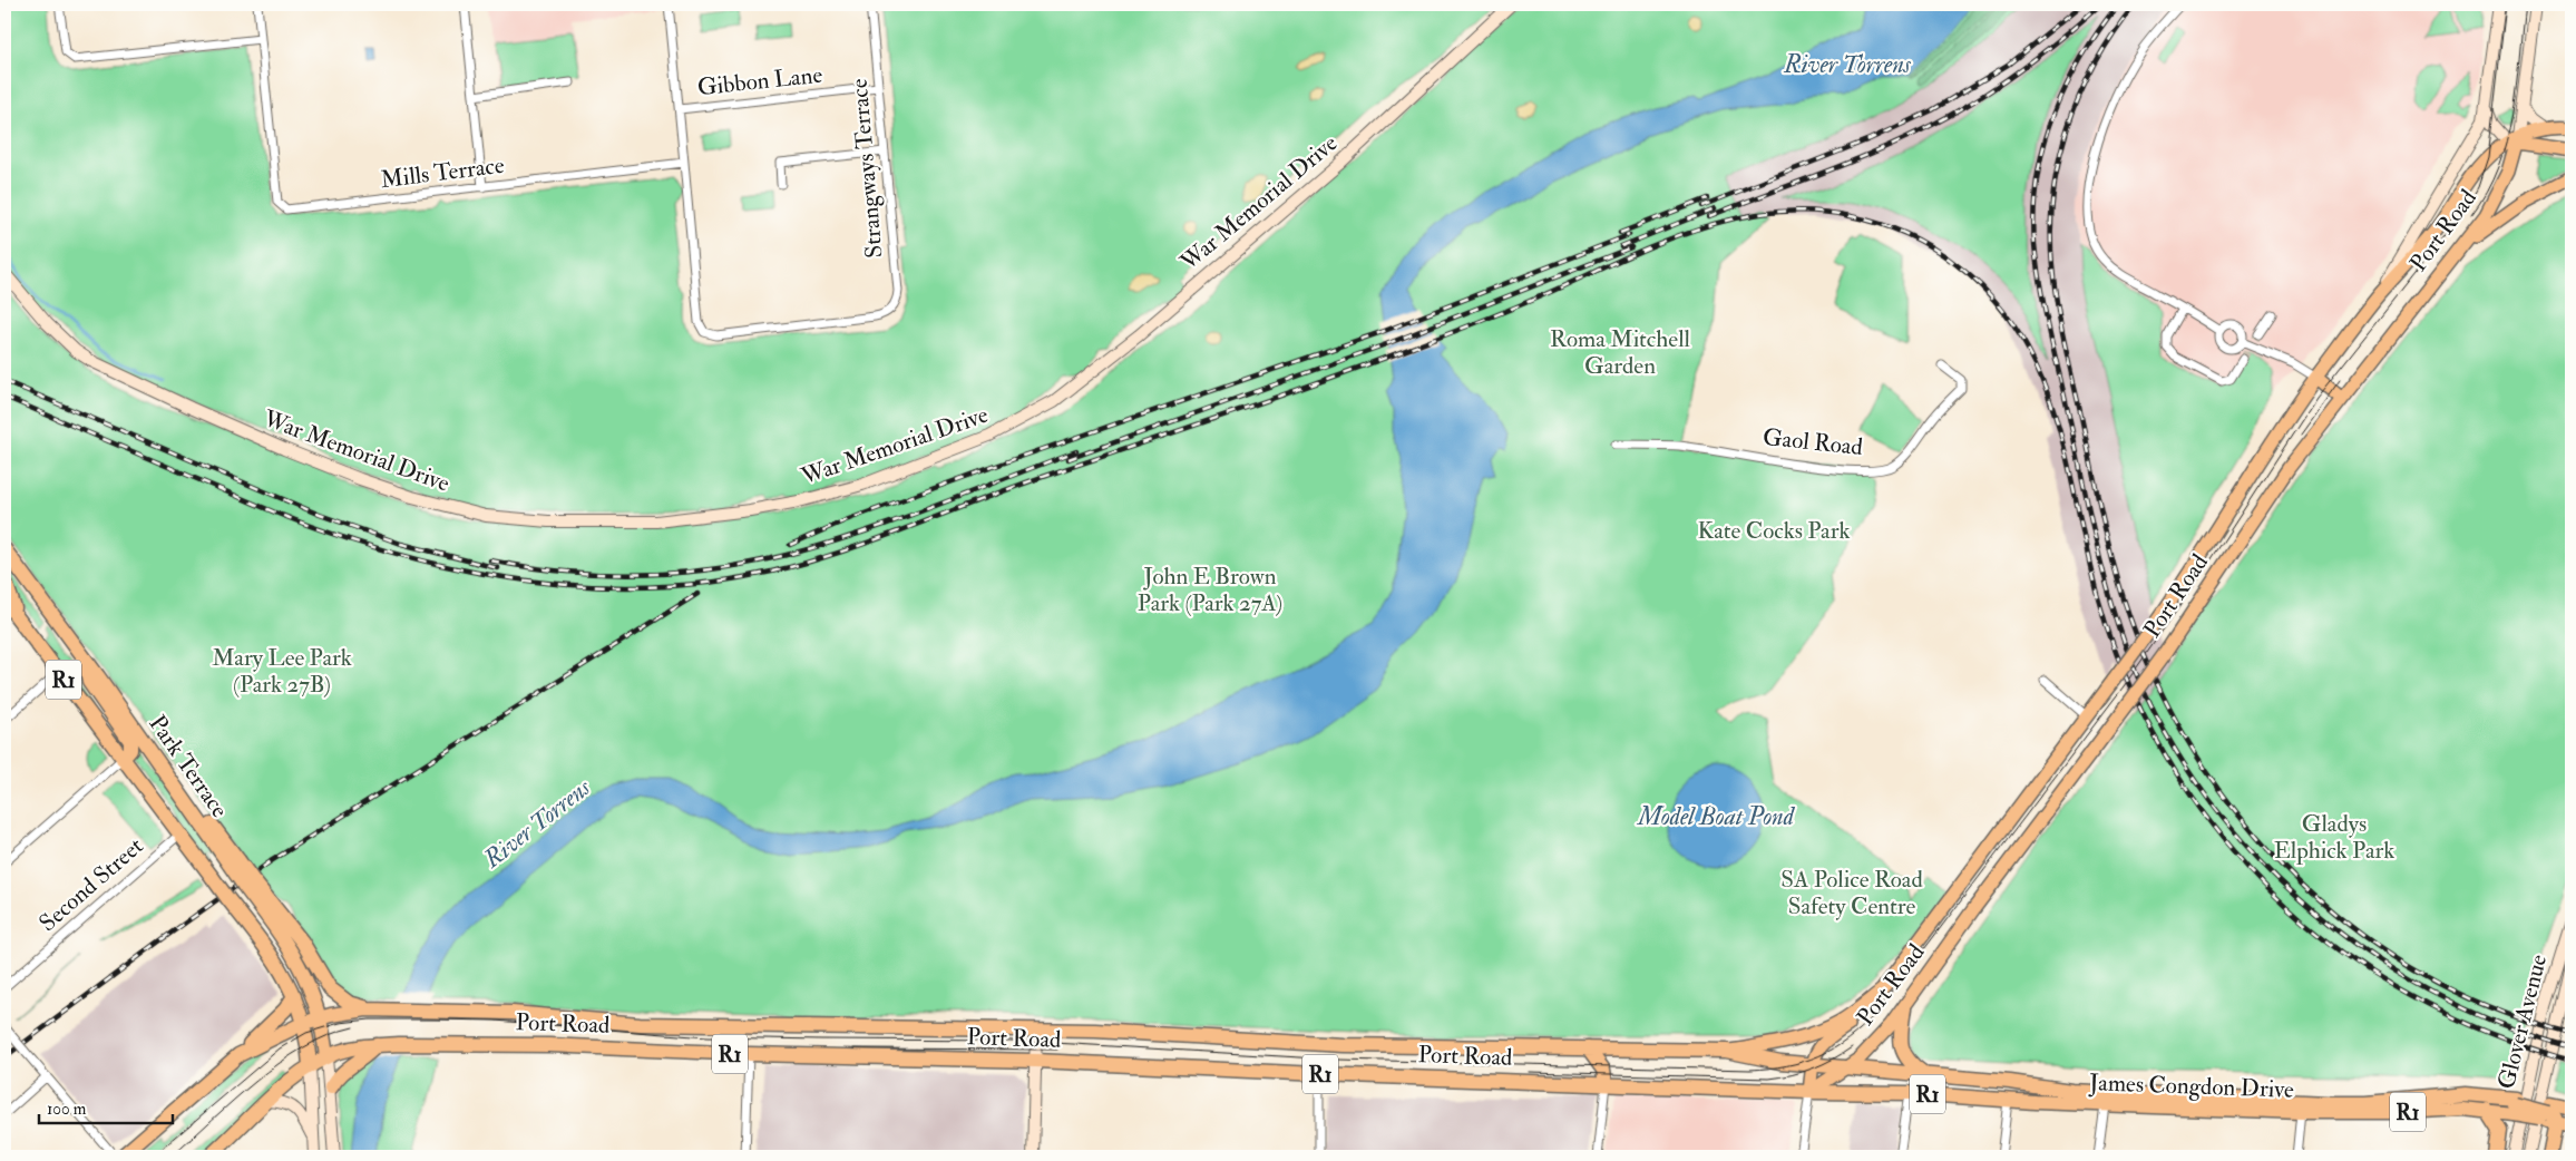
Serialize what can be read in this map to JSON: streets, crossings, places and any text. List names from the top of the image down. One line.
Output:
{"streets":{"highway":["Port Road","R1","Park Terrace","James Congdon Drive"],"street":["Gibbon Lane","Strangways Terrace","Mills Terrace","War Memorial Drive","Gaol Road","Second Street","Glover Avenue"]},"crossings":[["Gibbon Lane","Strangways Terrace"],["Strangways Terrace","Mills Terrace"],["Port Road","R1"],["Port Road","Park Terrace"],["Port Road","James Congdon Drive"],["R1","Park Terrace"],["Park Terrace","Second Street"]],"water":["River Torrens","Model Boat Pond"],"parks":["Roma Mitchell Garden","Kate Cocks Park","John E Brown Park (Park 27A)","Mary Lee Park (Park 27B)","Gladys Elphick Park","SA Police Road Safety Centre"],"scale_bar":"100 m"}
